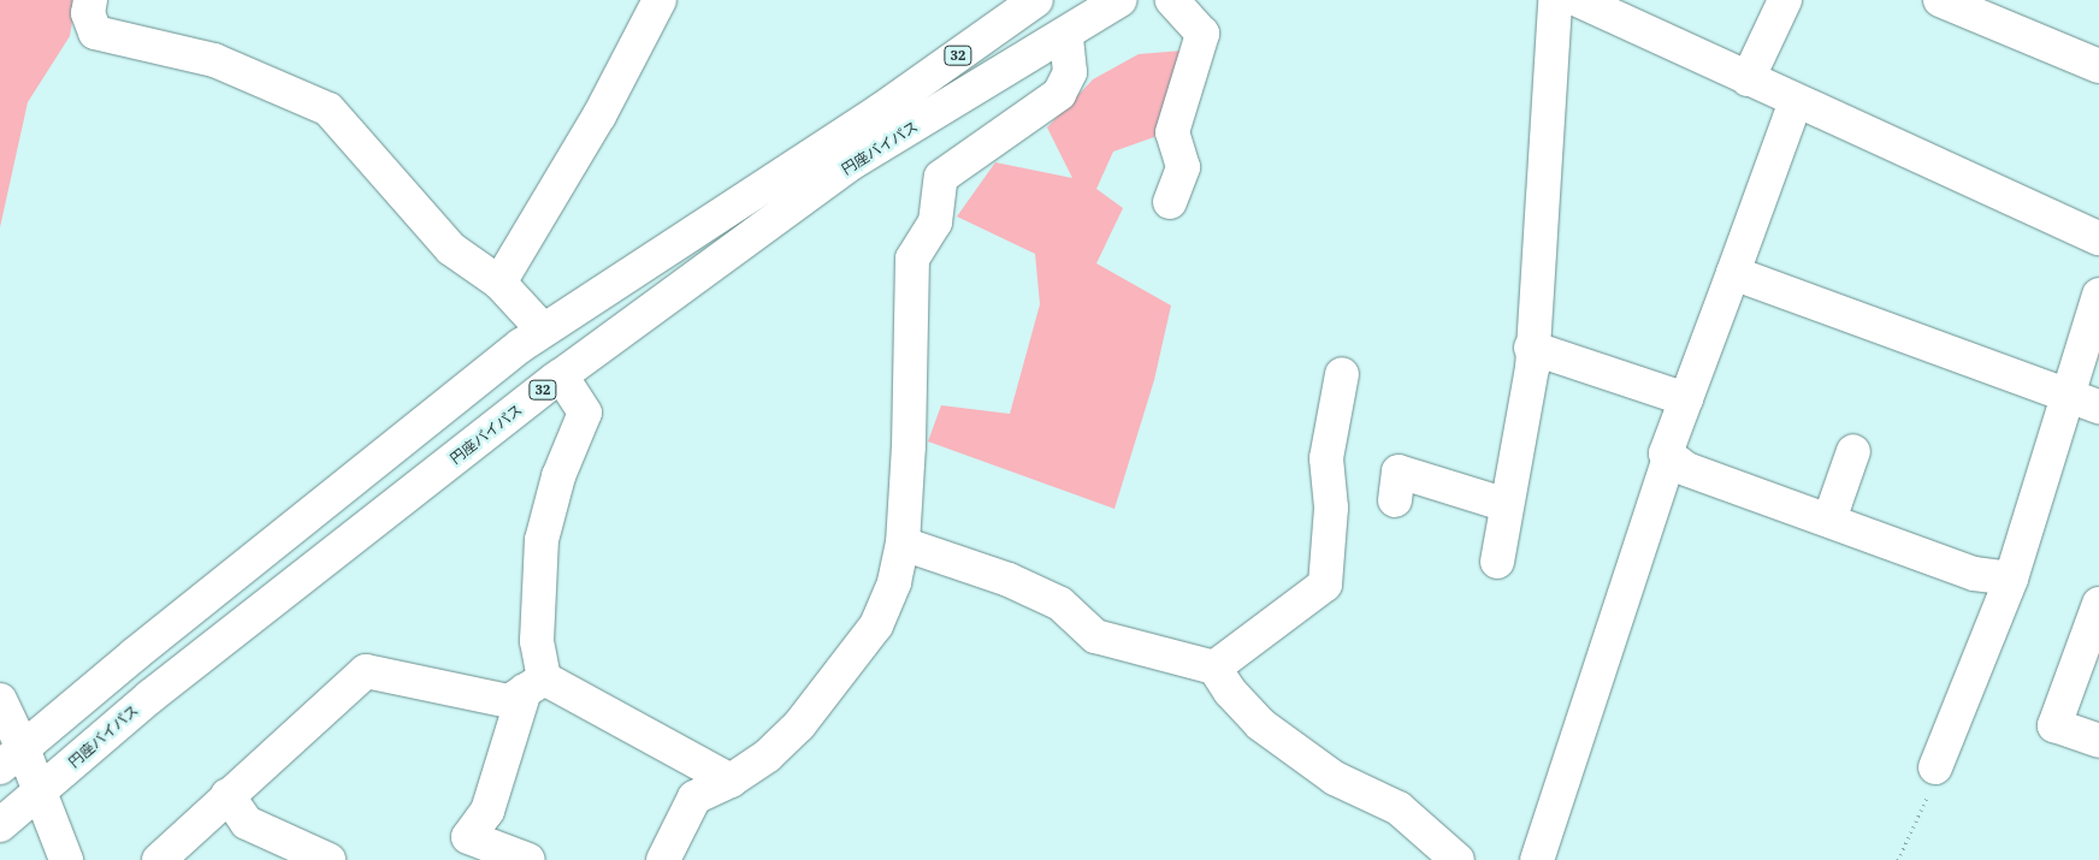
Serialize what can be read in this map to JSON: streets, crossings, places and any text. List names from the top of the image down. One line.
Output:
{"streets":{"main road":["32","円座バイパス"]}}
